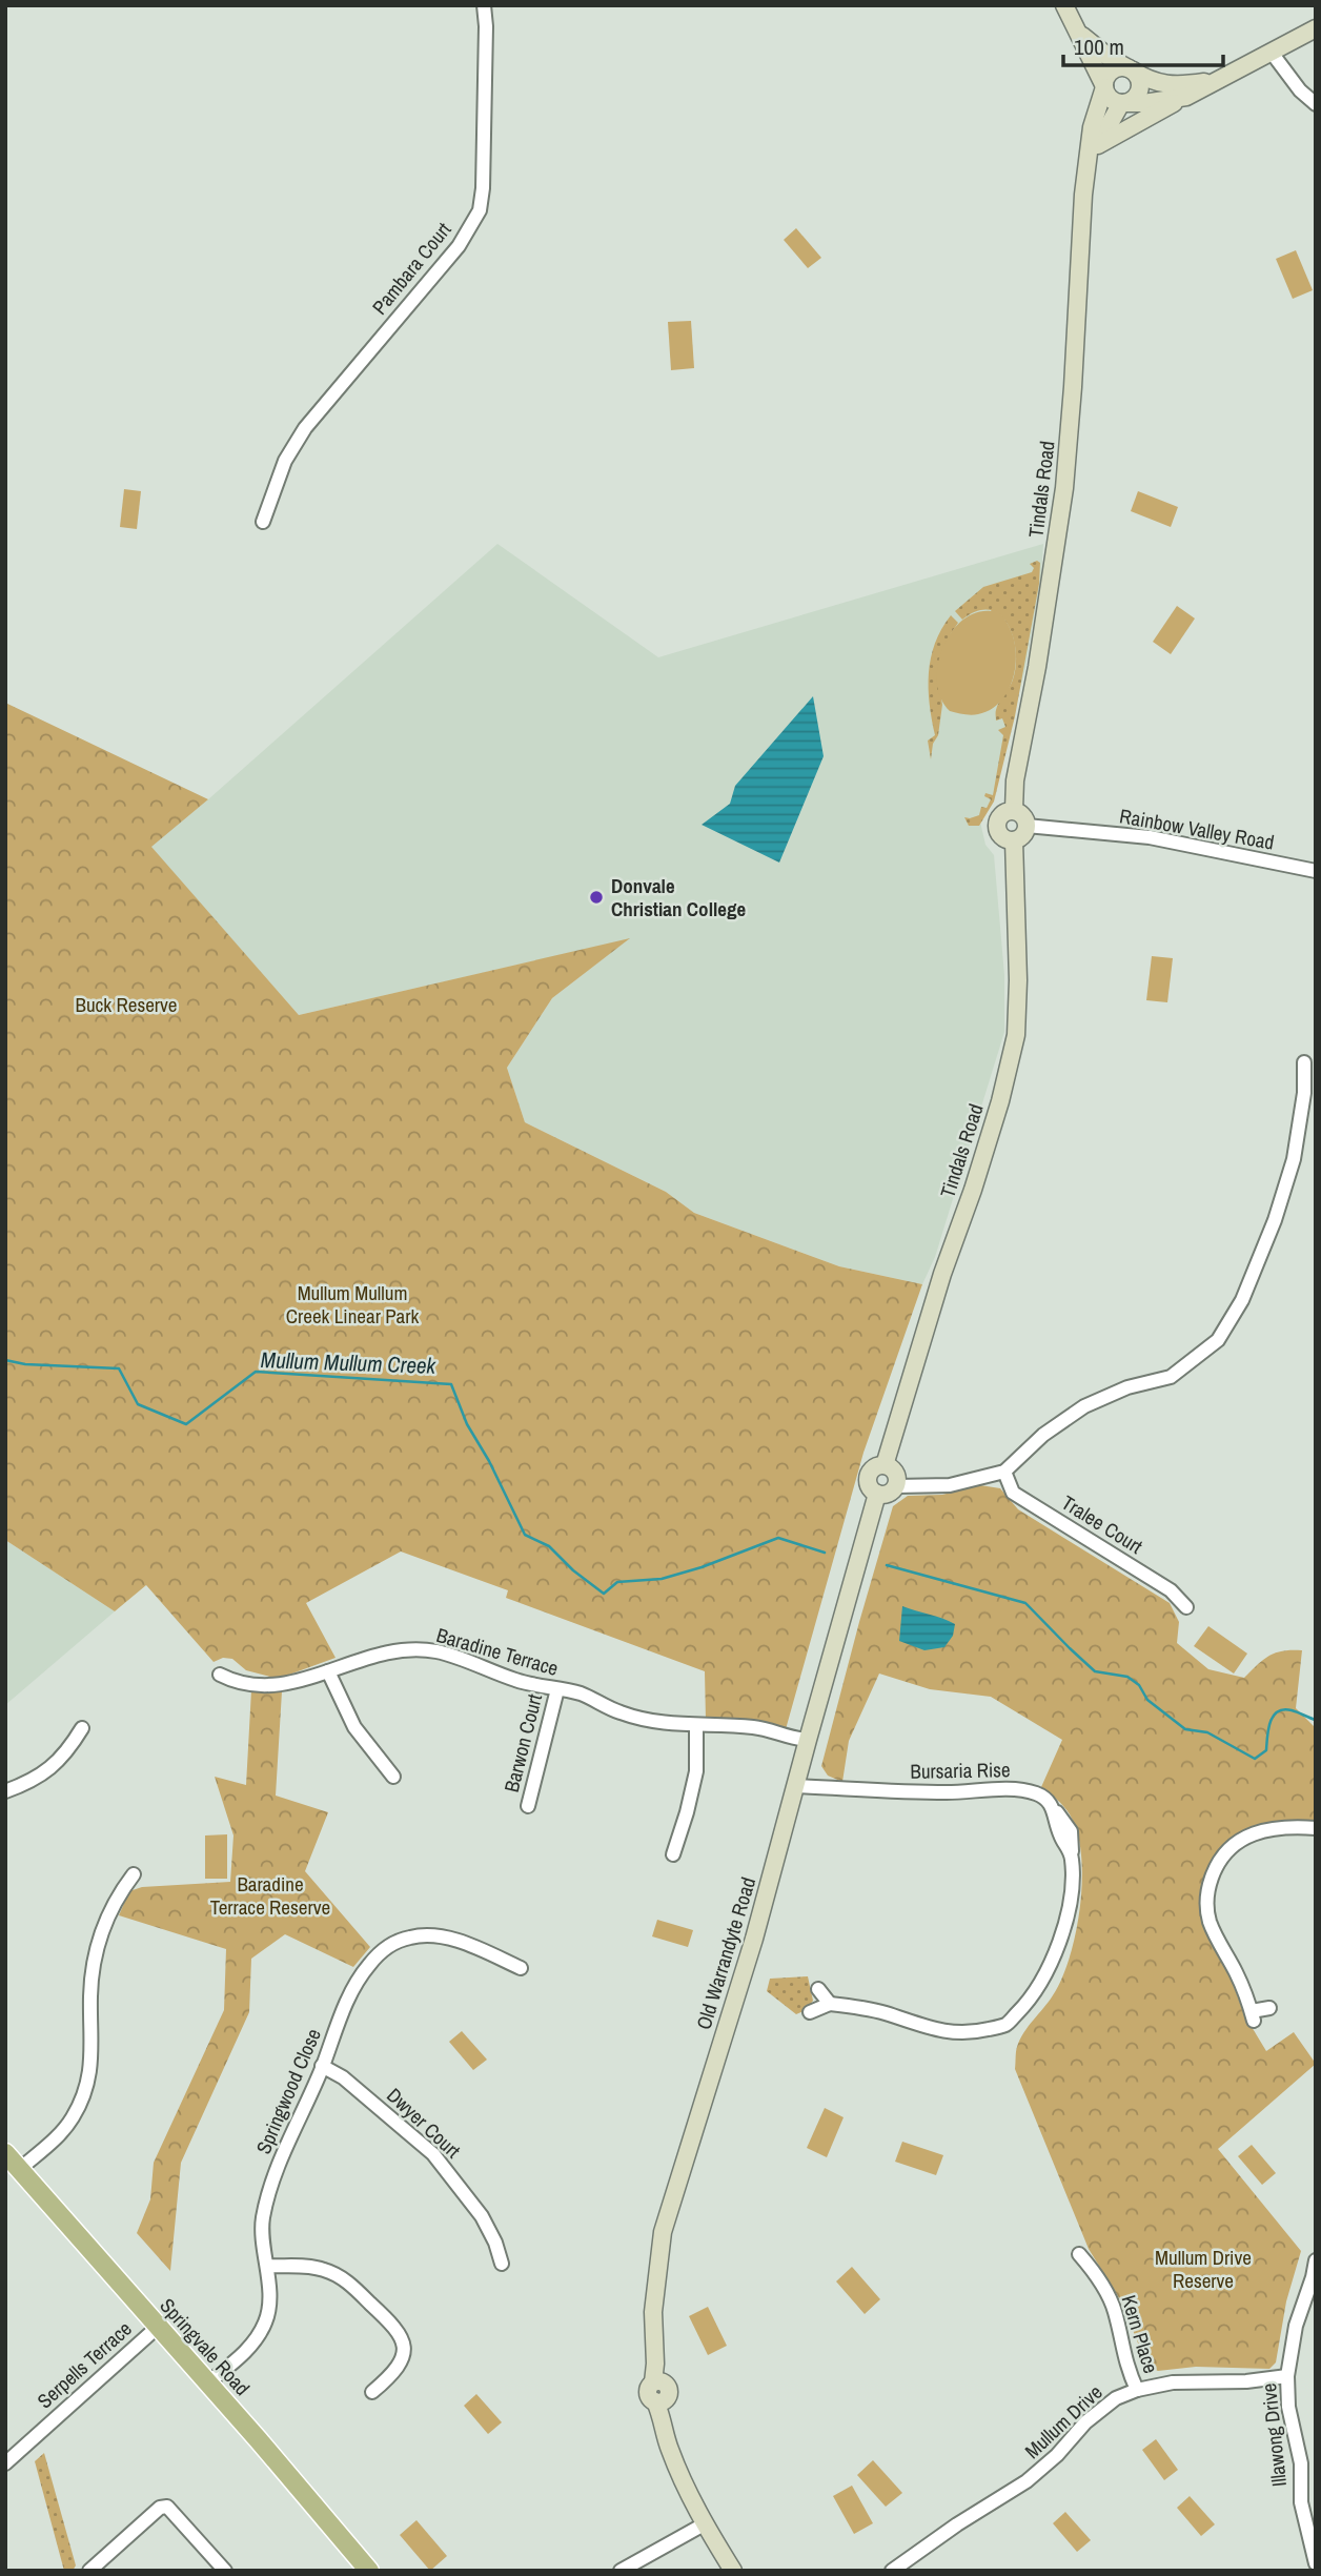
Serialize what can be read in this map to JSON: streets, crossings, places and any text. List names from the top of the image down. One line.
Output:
{"streets":{"main road":["Tindals Road","Old Warrandyte Road","Springvale Road"],"street":["Pambara Court","Rainbow Valley Road","Tralee Court","Baradine Terrace","Barwon Court","Bursaria Rise","Springwood Close","Dwyer Court","Kern Place","Serpells Terrace","Mullum Drive","Illawong Drive"]},"crossings":[["Tindals Road","Rainbow Valley Road"],["Tindals Road","Old Warrandyte Road"],["Baradine Terrace","Barwon Court"],["Baradine Terrace","Old Warrandyte Road"],["Bursaria Rise","Old Warrandyte Road"],["Springwood Close","Dwyer Court"],["Springwood Close","Springvale Road"],["Kern Place","Mullum Drive"],["Springvale Road","Serpells Terrace"],["Mullum Drive","Illawong Drive"]],"water":["Mullum Mullum Creek"],"parks":["Buck Reserve","Mullum Mullum Creek Linear Park","Baradine Terrace Reserve","Mullum Drive Reserve"],"places":["Donvale Christian College"],"scale_bar":"100 m"}
